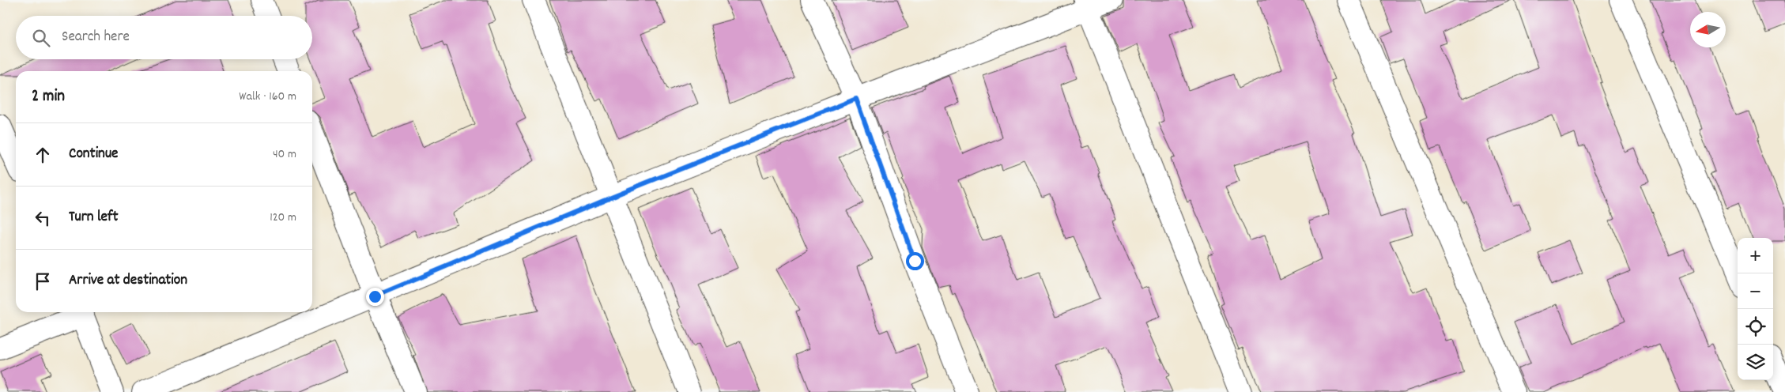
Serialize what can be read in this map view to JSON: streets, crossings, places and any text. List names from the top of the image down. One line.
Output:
{"north":"left","page":{"search":"Search here","heading":["2 min","Walk · 160 m"],"list":[["Continue","40 m"],["Turn left","120 m"],"Arrive at destination"],"map_buttons":["+","−"]}}
